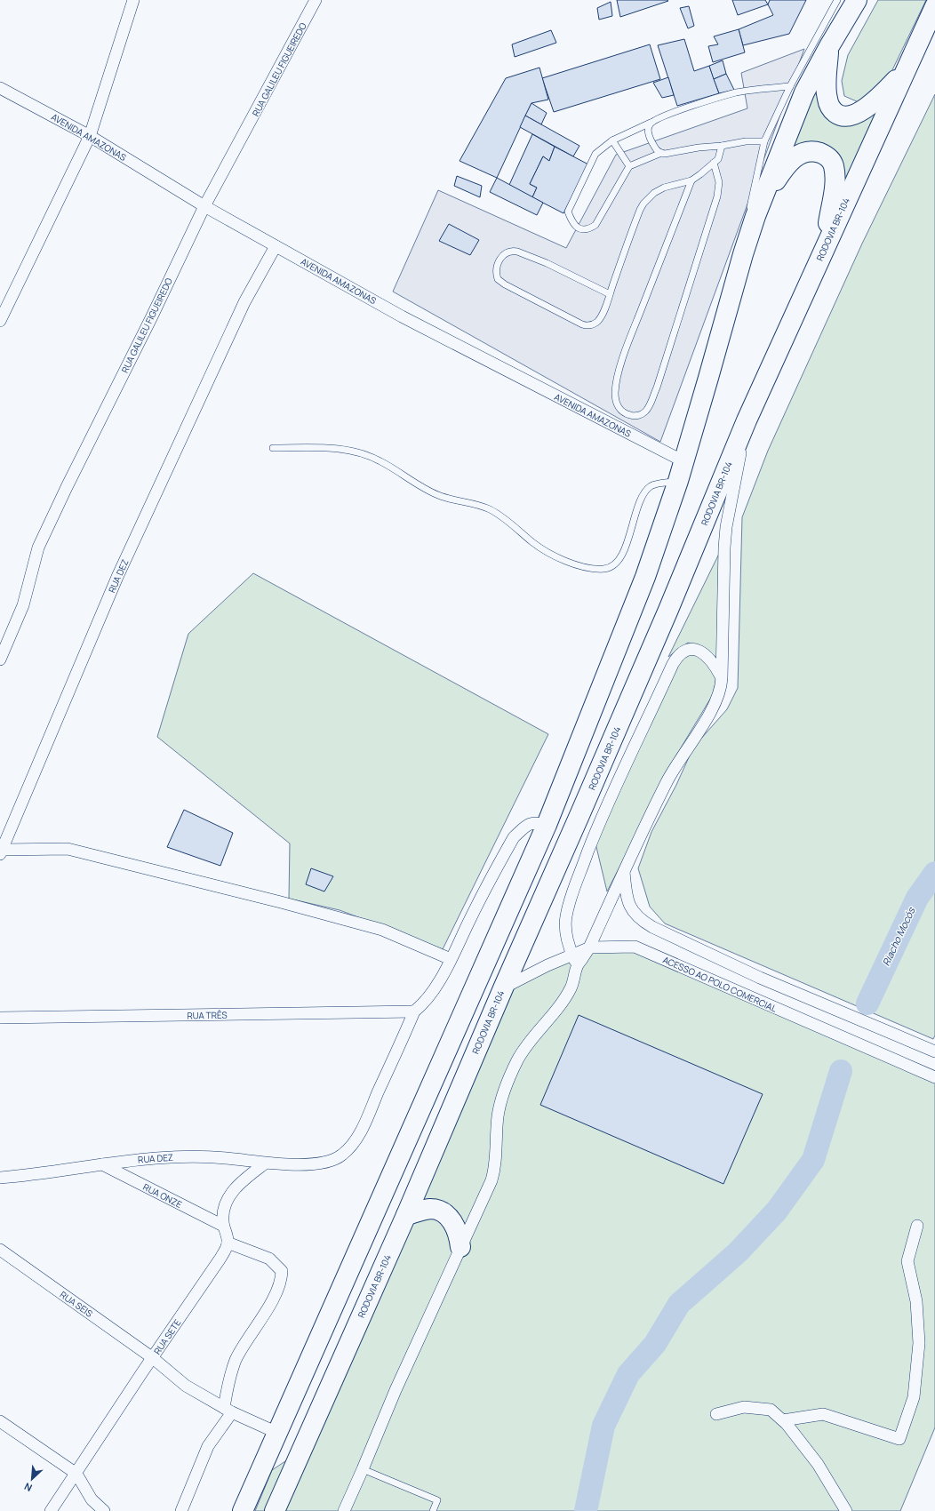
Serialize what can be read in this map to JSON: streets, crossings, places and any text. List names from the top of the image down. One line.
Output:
{"streets":{"highway":["RODOVIA BR-104"],"street":["RUA GALILEU FIGUEIREDO","AVENIDA AMAZONAS","RUA DEZ","ACESSO AO POLO COMERCIAL","RUA TRÊS","RUA ONZE","RUA SEIS","RUA SETE"]},"crossings":[["RUA GALILEU FIGUEIREDO","AVENIDA AMAZONAS"],["AVENIDA AMAZONAS","RUA DEZ"],["RODOVIA BR-104","ACESSO AO POLO COMERCIAL"],["RUA DEZ","RUA TRÊS"],["RUA DEZ","RUA ONZE"],["RUA SEIS","RUA SETE"]],"water":["Riacho Mocós"],"north":"bottom left"}
